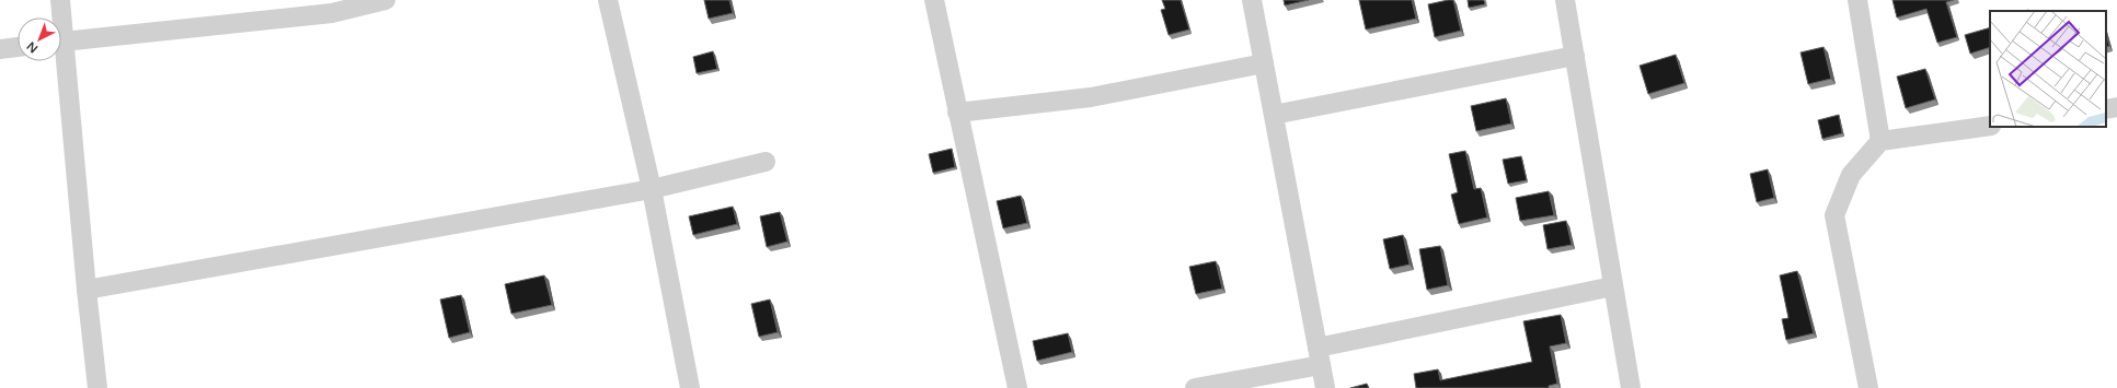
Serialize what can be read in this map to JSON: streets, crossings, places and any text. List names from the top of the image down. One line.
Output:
{"north":"bottom left"}
